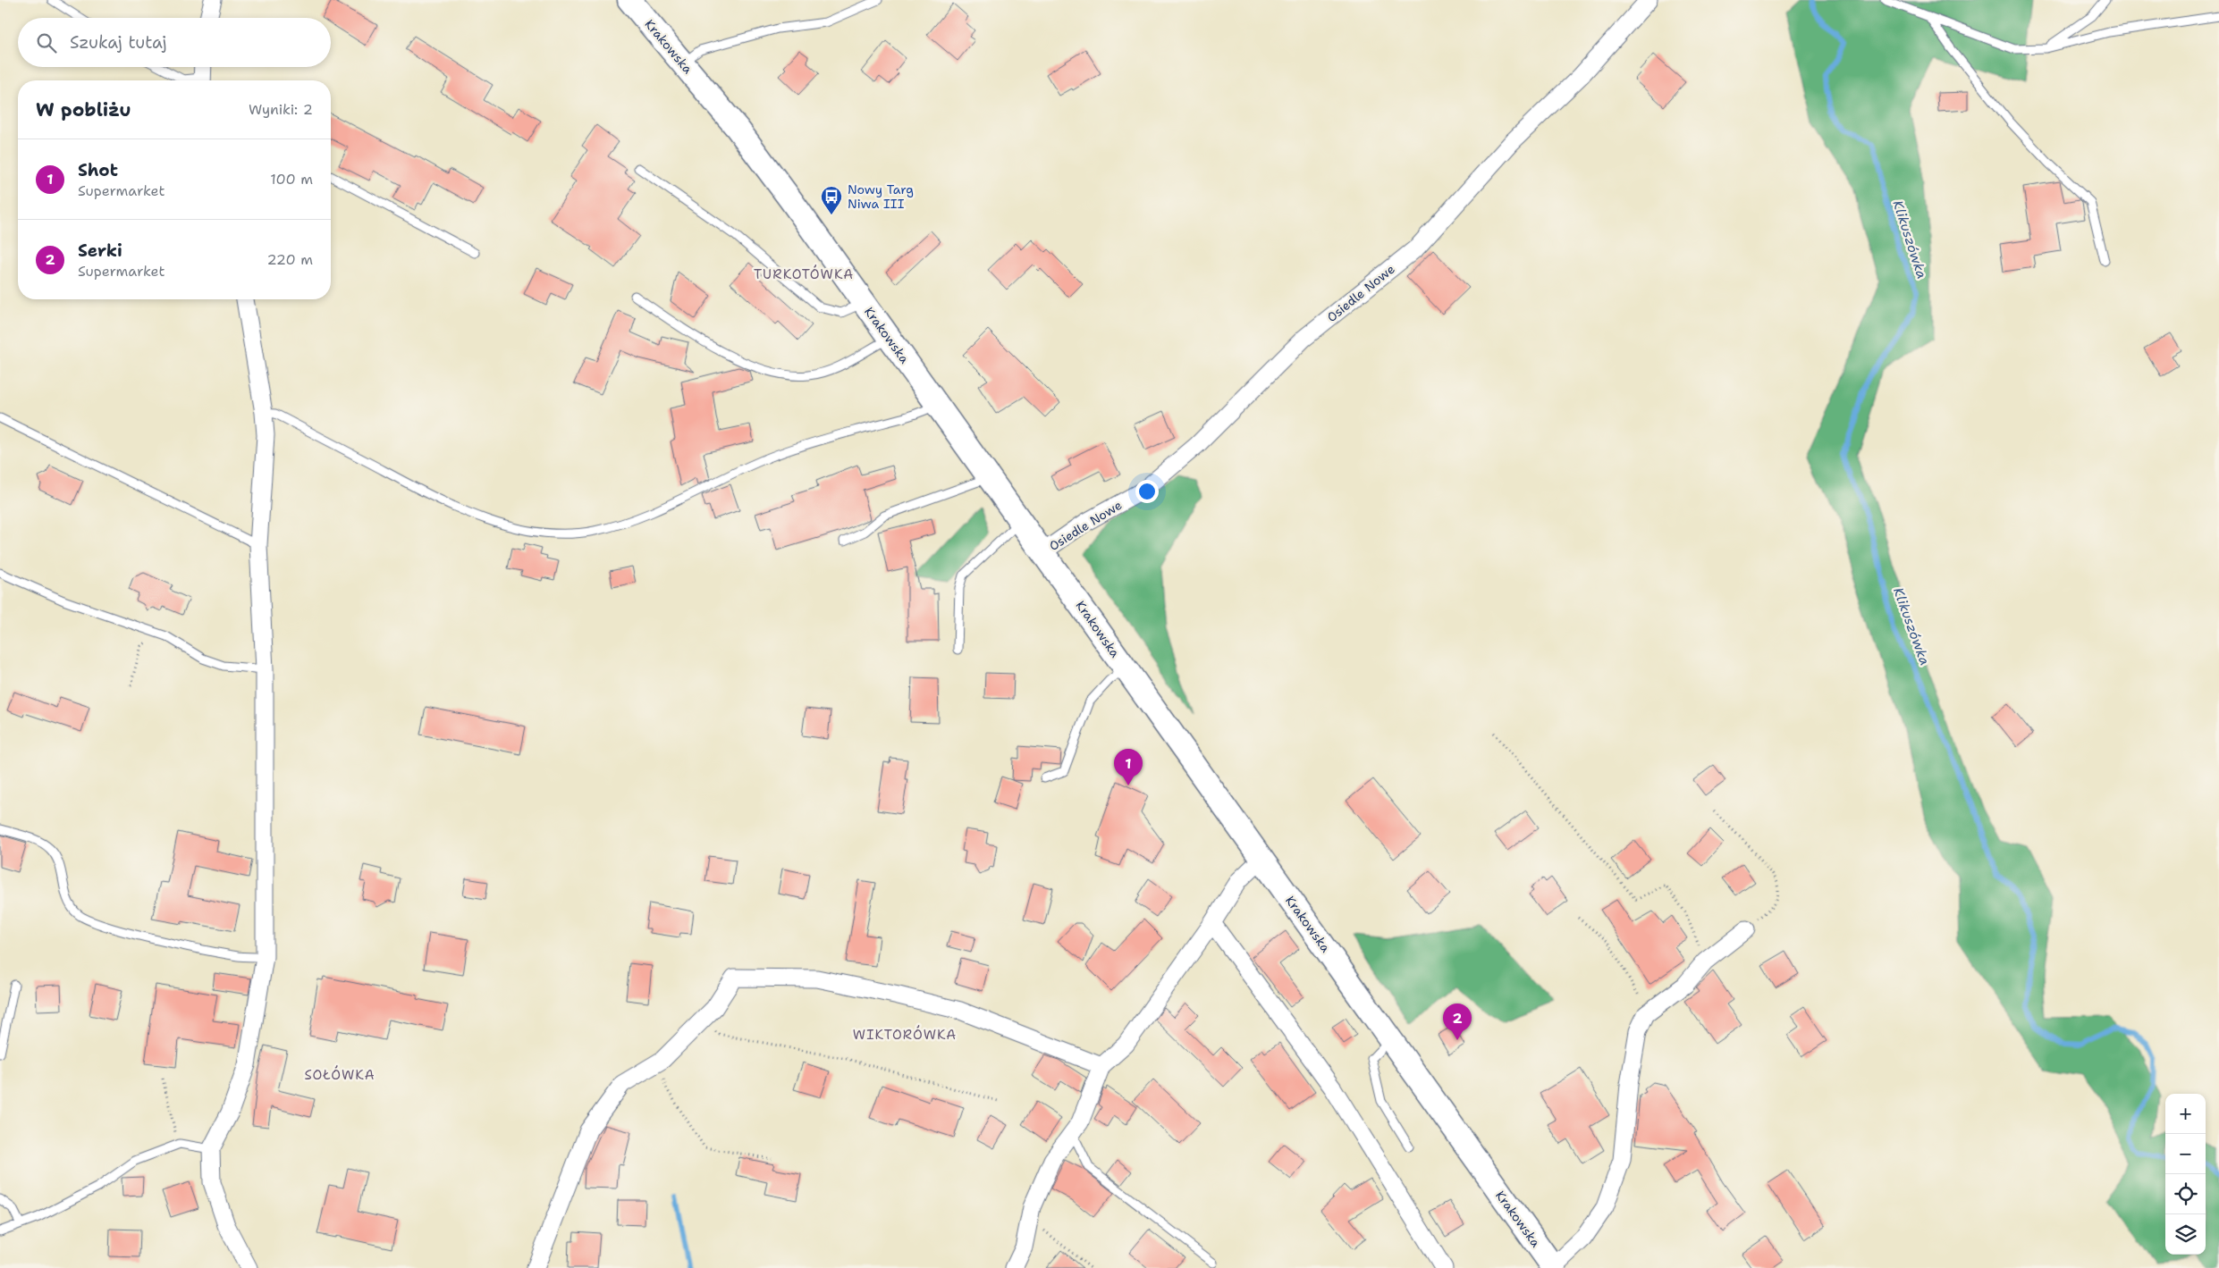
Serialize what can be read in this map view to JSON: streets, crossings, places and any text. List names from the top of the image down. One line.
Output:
{"streets":{"main road":["Krakowska"],"street":["Osiedle Nowe"]},"crossings":[["Krakowska","Osiedle Nowe"]],"districts":["TURKOTÓWKA","WIKTORÓWKA","SOŁÓWKA"],"water":["Klikuszówka"],"places":{"bus stop":["Nowy Targ Niwa III"]},"page":{"search":"Szukaj tutaj","heading":["W pobliżu","Wyniki: 2"],"list":[{"mark":"1","name":"Shot","note":"Supermarket","value":"100 m"},{"mark":"2","name":"Serki","note":"Supermarket","value":"220 m"}],"pins":["1","2"],"map_buttons":["+","−"]}}
